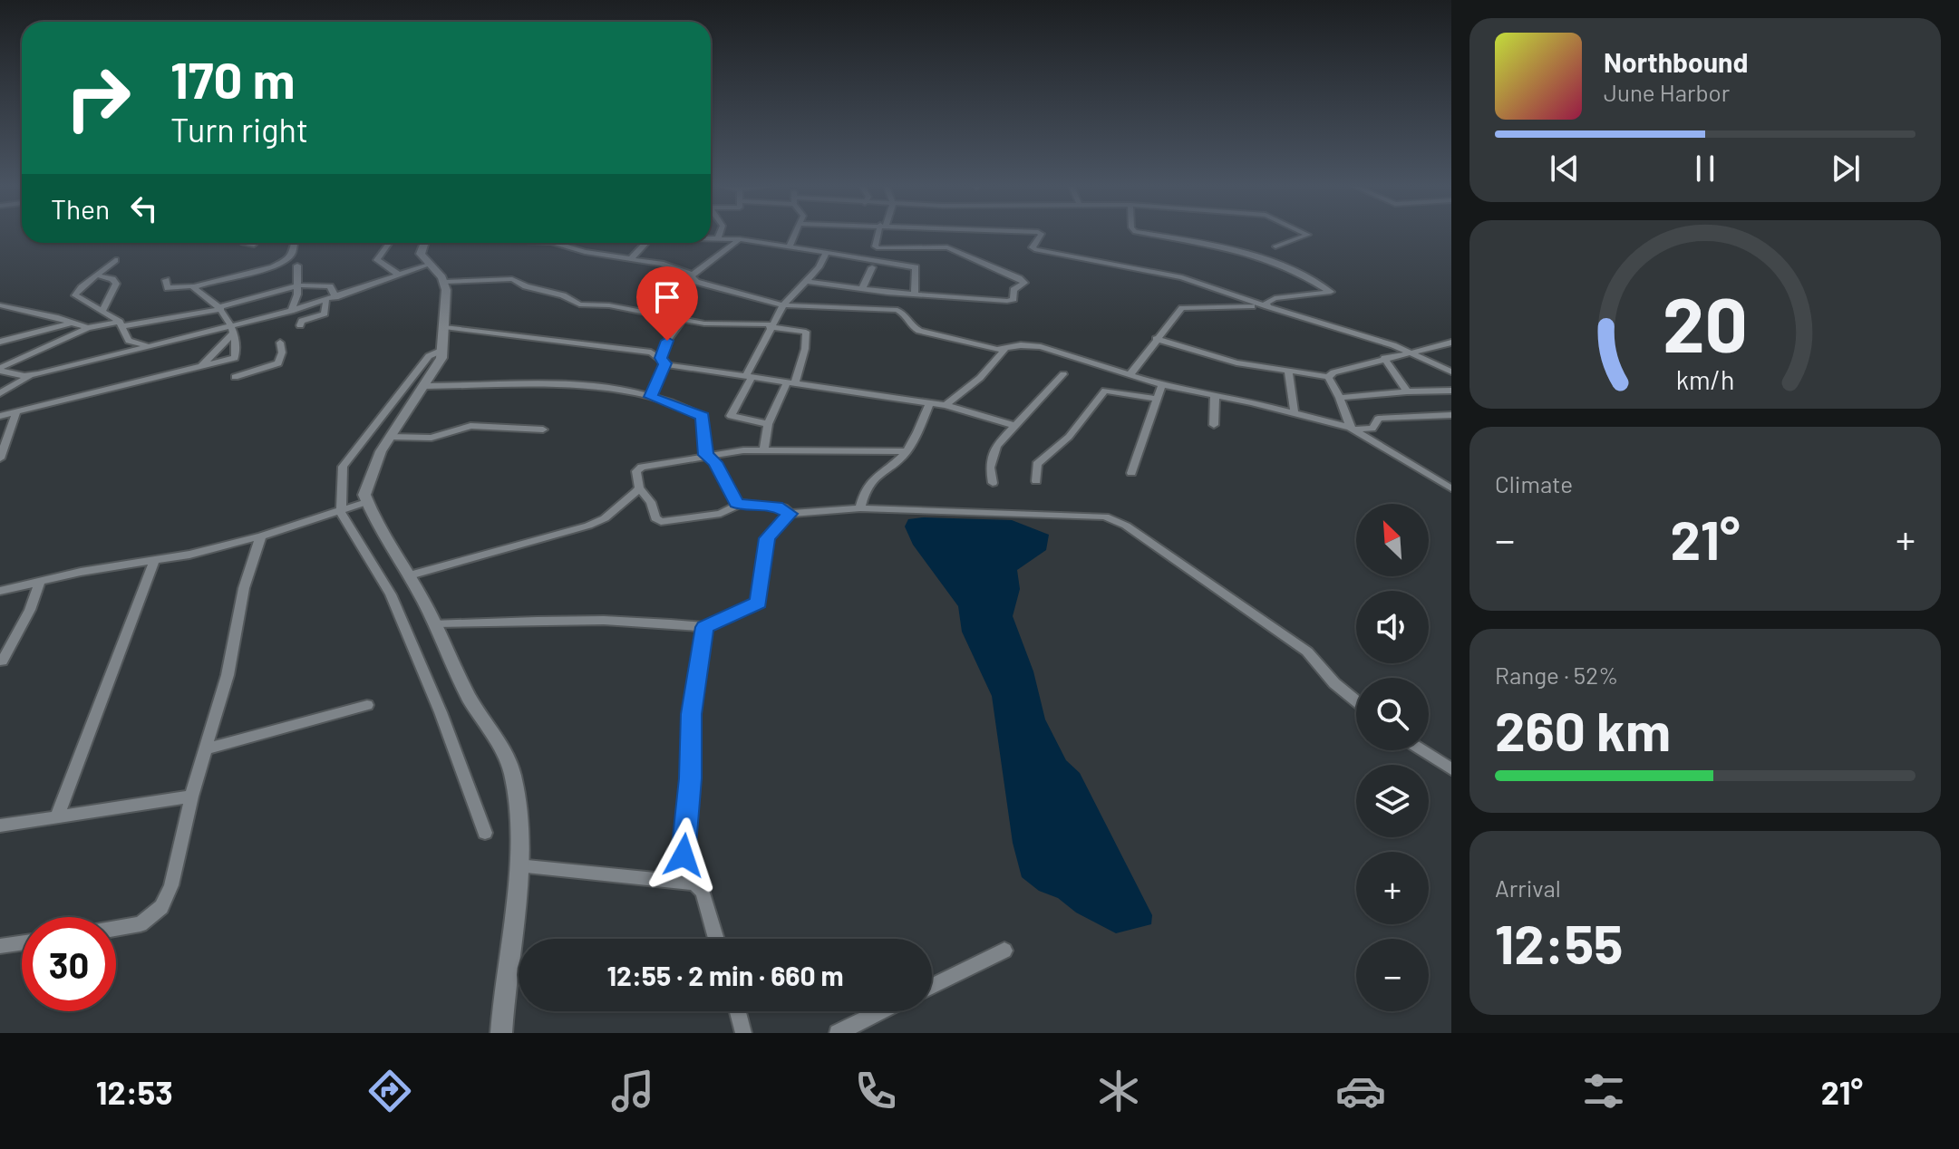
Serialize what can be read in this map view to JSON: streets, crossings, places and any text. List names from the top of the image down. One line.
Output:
{"north":"top left","page":{"turn":["170 m","Turn right"],"song":["Northbound","June Harbor"],"then":"Then","tile":["Climate",["Range · 52%","260 km"],["Arrival","12:55"]],"map_buttons":["+","−"],"heat":["−","21°","+"],"limit":"30","trip":"12:55 · 2 min · 660 m","tabs":["12:53","21°"],"gauge":["20","km/h"]}}
